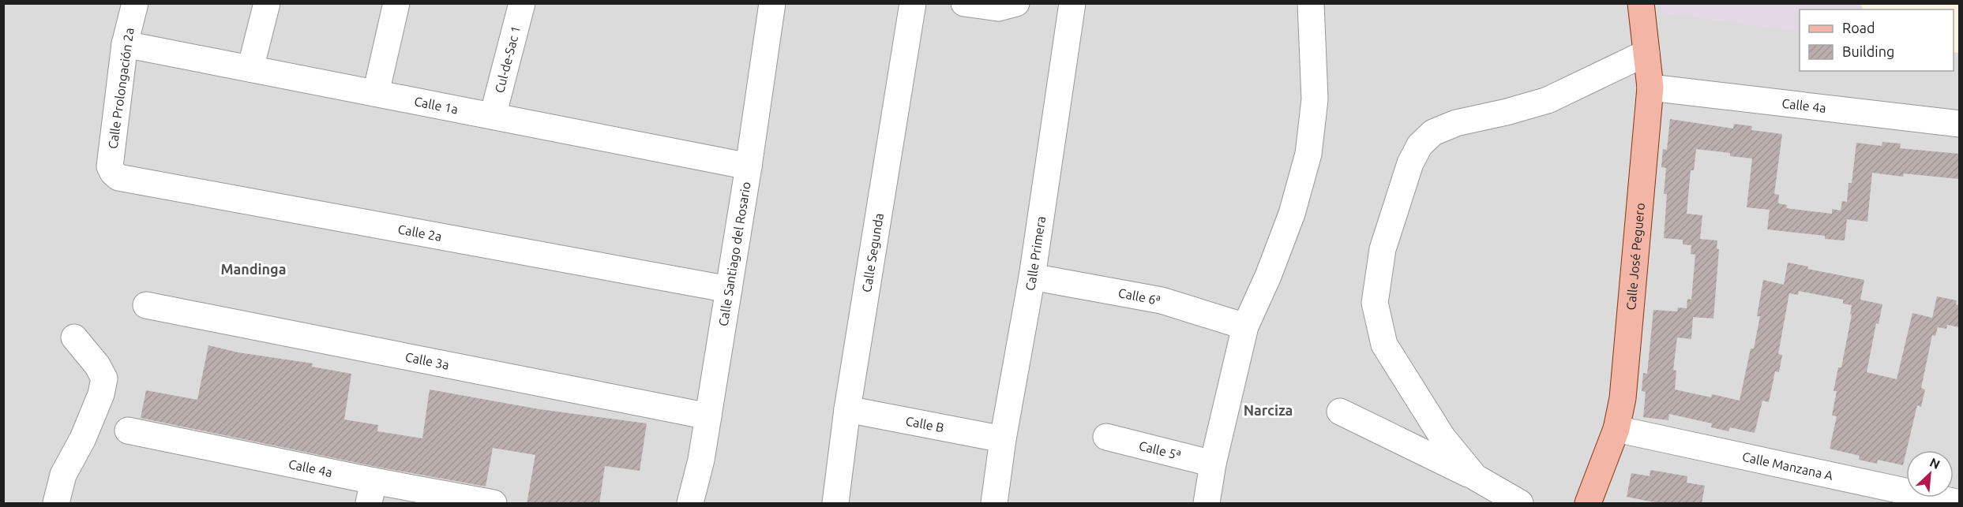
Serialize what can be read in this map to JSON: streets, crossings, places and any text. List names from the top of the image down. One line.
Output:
{"streets":{"main road":["Calle José Peguero"],"street":["Cul-de-Sac 1","Calle Prolongación 2a","Calle 1a","Calle 4a","Calle 2a","Calle Segunda","Calle Santiago del Rosario","Calle Primera","Calle 6ª","Calle 3a","Calle B","Calle 5ª","Calle Manzana A"]},"crossings":[["Cul-de-Sac 1","Calle 1a"],["Calle Prolongación 2a","Calle 1a"],["Calle Prolongación 2a","Calle 2a"],["Calle 1a","Calle Santiago del Rosario"],["Calle 4a","Calle José Peguero"],["Calle 2a","Calle Santiago del Rosario"],["Calle Segunda","Calle B"],["Calle Santiago del Rosario","Calle 3a"],["Calle Primera","Calle 6ª"],["Calle Primera","Calle B"],["Calle José Peguero","Calle Manzana A"]],"districts":["Mandinga","Narciza"],"legend":["Road","Building"],"north":"top right"}
